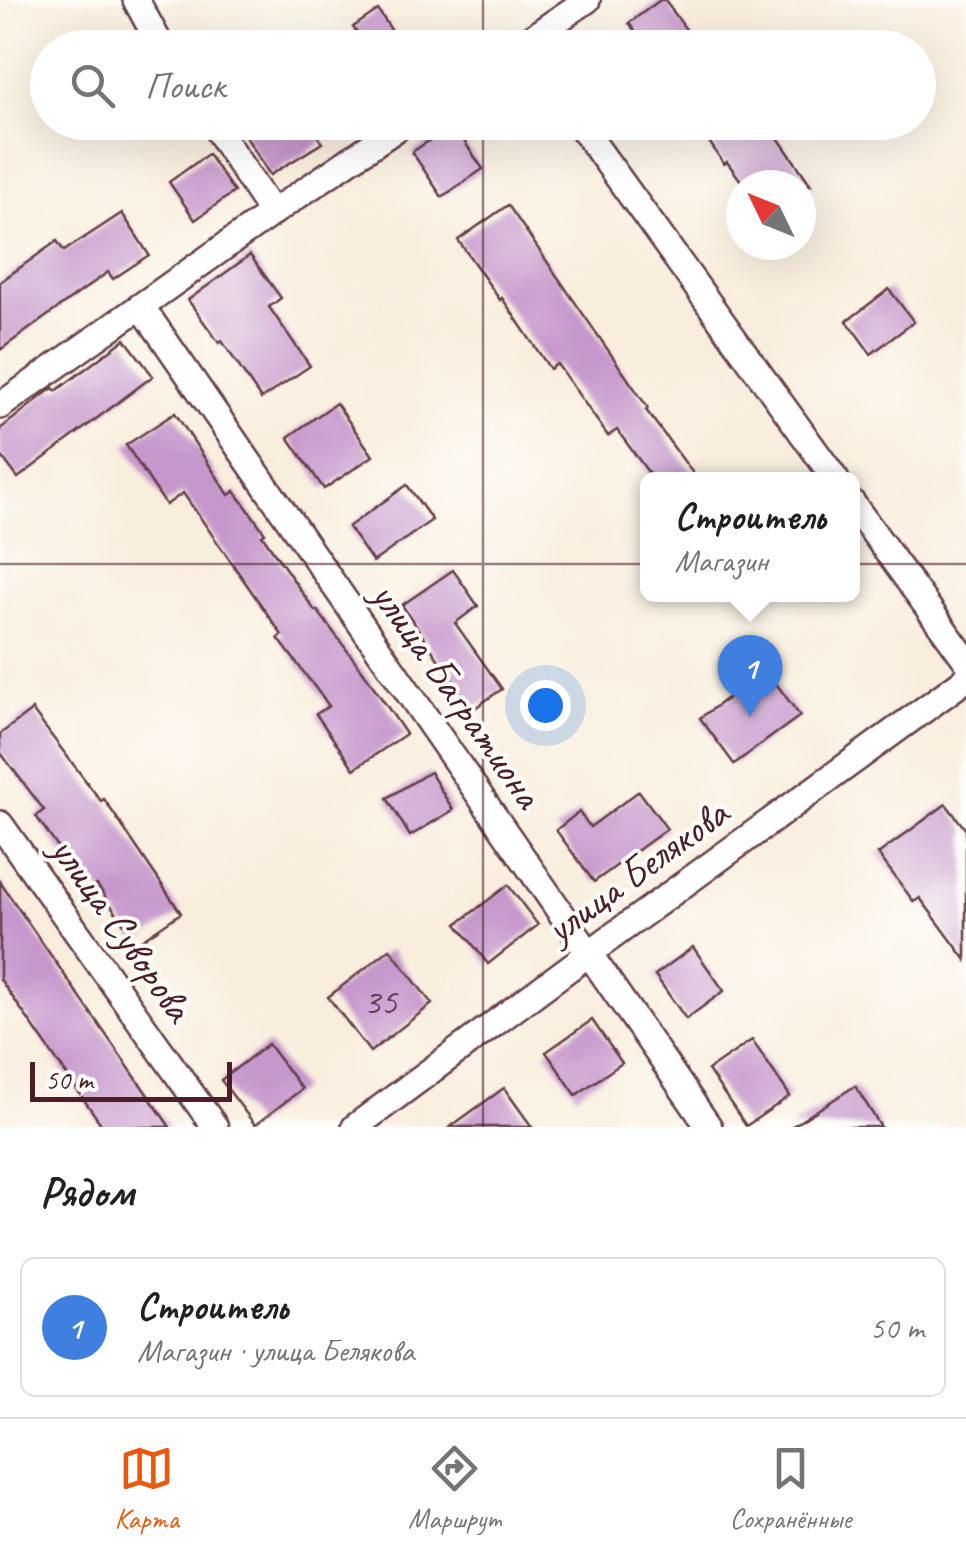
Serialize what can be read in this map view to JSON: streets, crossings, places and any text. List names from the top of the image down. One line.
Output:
{"streets":{"street":["улица Багратиона","улица Белякова","улица Суворова"]},"crossings":[["улица Багратиона","улица Белякова"]],"house_numbers":["35"],"scale_bar":"50 m","north":"top left","page":{"search":"Поиск","popup":["Строитель","Магазин"],"pins":"1","scale":"50 m","heading":"Рядом","list":[{"mark":"1","name":"Строитель","note":"Магазин · улица Белякова","value":"50 m"}],"nav":["Карта","Маршрут","Сохранённые"]}}
